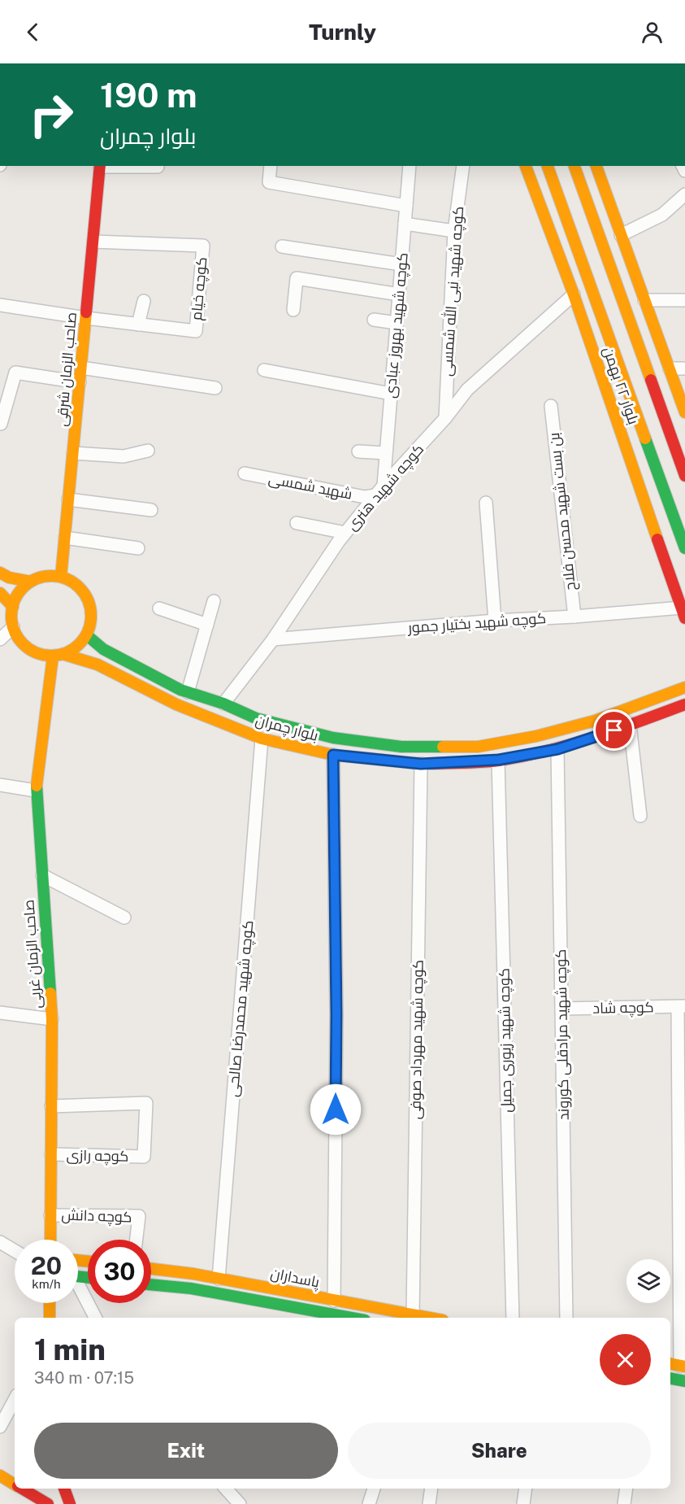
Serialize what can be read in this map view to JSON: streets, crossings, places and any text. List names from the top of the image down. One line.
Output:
{"streets":{"main road":["صاحب الزمان شرقی","بلوار ۲۲ بهمن","بلوار چمران","صاحب الزمان غربی","پاسداران"],"street":["کوچه خیام","کوچه شهید نبی الله شمسی","کوچه شهید بهروز عبادی","شهید شمسی","کوچه شهید هنری","بن بست شهید محسن فلاح","کوچه شهید بختیار جمور","کوچه شاد","کوچه شهید محمدرضا صالحی","کوچه شهید مرادقلی کوروند","کوچه شهید مهرداد صوفی","کوچه شهید زیوری جمیل","کوچه رازی","کوچه دانش"]},"crossings":[["کوچه خیام","صاحب الزمان شرقی"],["کوچه شهید نبی الله شمسی","کوچه شهید هنری"],["کوچه شهید بهروز عبادی","شهید شمسی"],["کوچه شهید بهروز عبادی","کوچه شهید هنری"],["صاحب الزمان شرقی","بلوار چمران"],["صاحب الزمان شرقی","صاحب الزمان غربی"],["بلوار ۲۲ بهمن","کوچه شهید هنری"],["بلوار ۲۲ بهمن","کوچه شهید بختیار جمور"],["شهید شمسی","کوچه شهید هنری"],["کوچه شهید هنری","کوچه شهید بختیار جمور"],["کوچه شهید هنری","بلوار چمران"],["بن بست شهید محسن فلاح","کوچه شهید بختیار جمور"],["بلوار چمران","صاحب الزمان غربی"],["بلوار چمران","کوچه شهید محمدرضا صالحی"],["بلوار چمران","کوچه شهید مرادقلی کوروند"],["بلوار چمران","کوچه شهید مهرداد صوفی"],["بلوار چمران","کوچه شهید زیوری جمیل"],["صاحب الزمان غربی","کوچه رازی"],["صاحب الزمان غربی","کوچه دانش"],["کوچه شاد","کوچه شهید مرادقلی کوروند"],["کوچه شهید محمدرضا صالحی","پاسداران"],["کوچه شهید مهرداد صوفی","پاسداران"]],"page":{"header":"Turnly","turn":["190 m","بلوار چمران"],"speed":"20 km/h","limit":"30","heading":["1 min","340 m · 07:15"],"buttons":["Exit","Share"]}}
